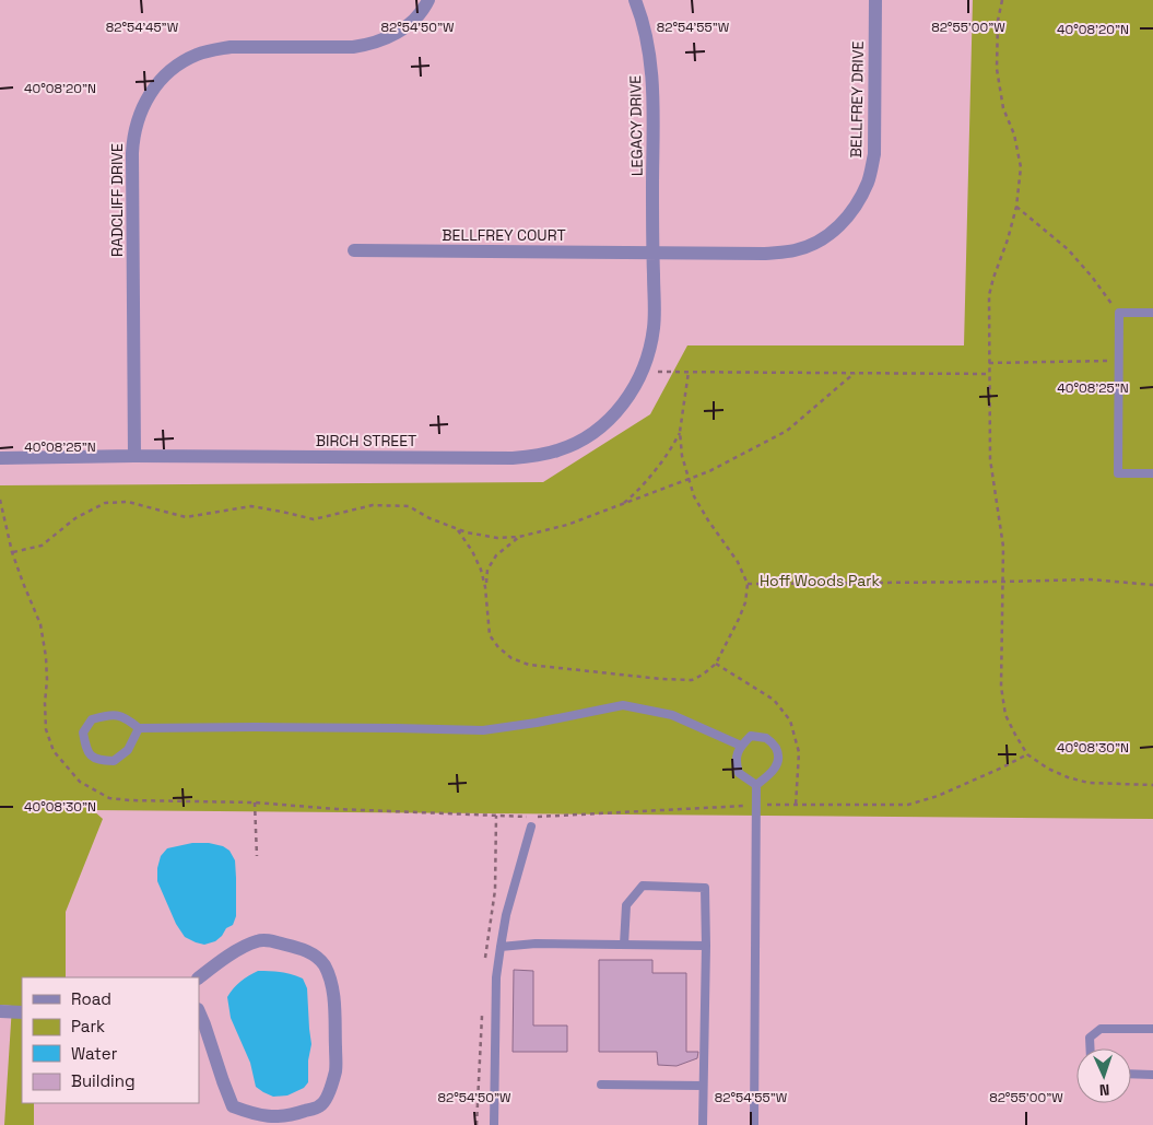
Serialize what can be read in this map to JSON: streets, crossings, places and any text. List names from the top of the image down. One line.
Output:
{"streets":{"street":["BELLFREY DRIVE","LEGACY DRIVE","RADCLIFF DRIVE","BELLFREY COURT","BIRCH STREET"]},"crossings":[["BELLFREY DRIVE","LEGACY DRIVE"],["BELLFREY DRIVE","BELLFREY COURT"],["BELLFREY DRIVE","BIRCH STREET"],["LEGACY DRIVE","BELLFREY COURT"],["LEGACY DRIVE","BIRCH STREET"],["RADCLIFF DRIVE","BIRCH STREET"],["BELLFREY COURT","BIRCH STREET"]],"parks":["Hoff Woods Park"],"legend":["Road","Park","Water","Building"],"north":"bottom","coordinates":["82°54'45\"W","82°54'50\"W","82°54'55\"W","82°55'00\"W","40°08'20\"N","40°08'25\"N","40°08'30\"N"]}
